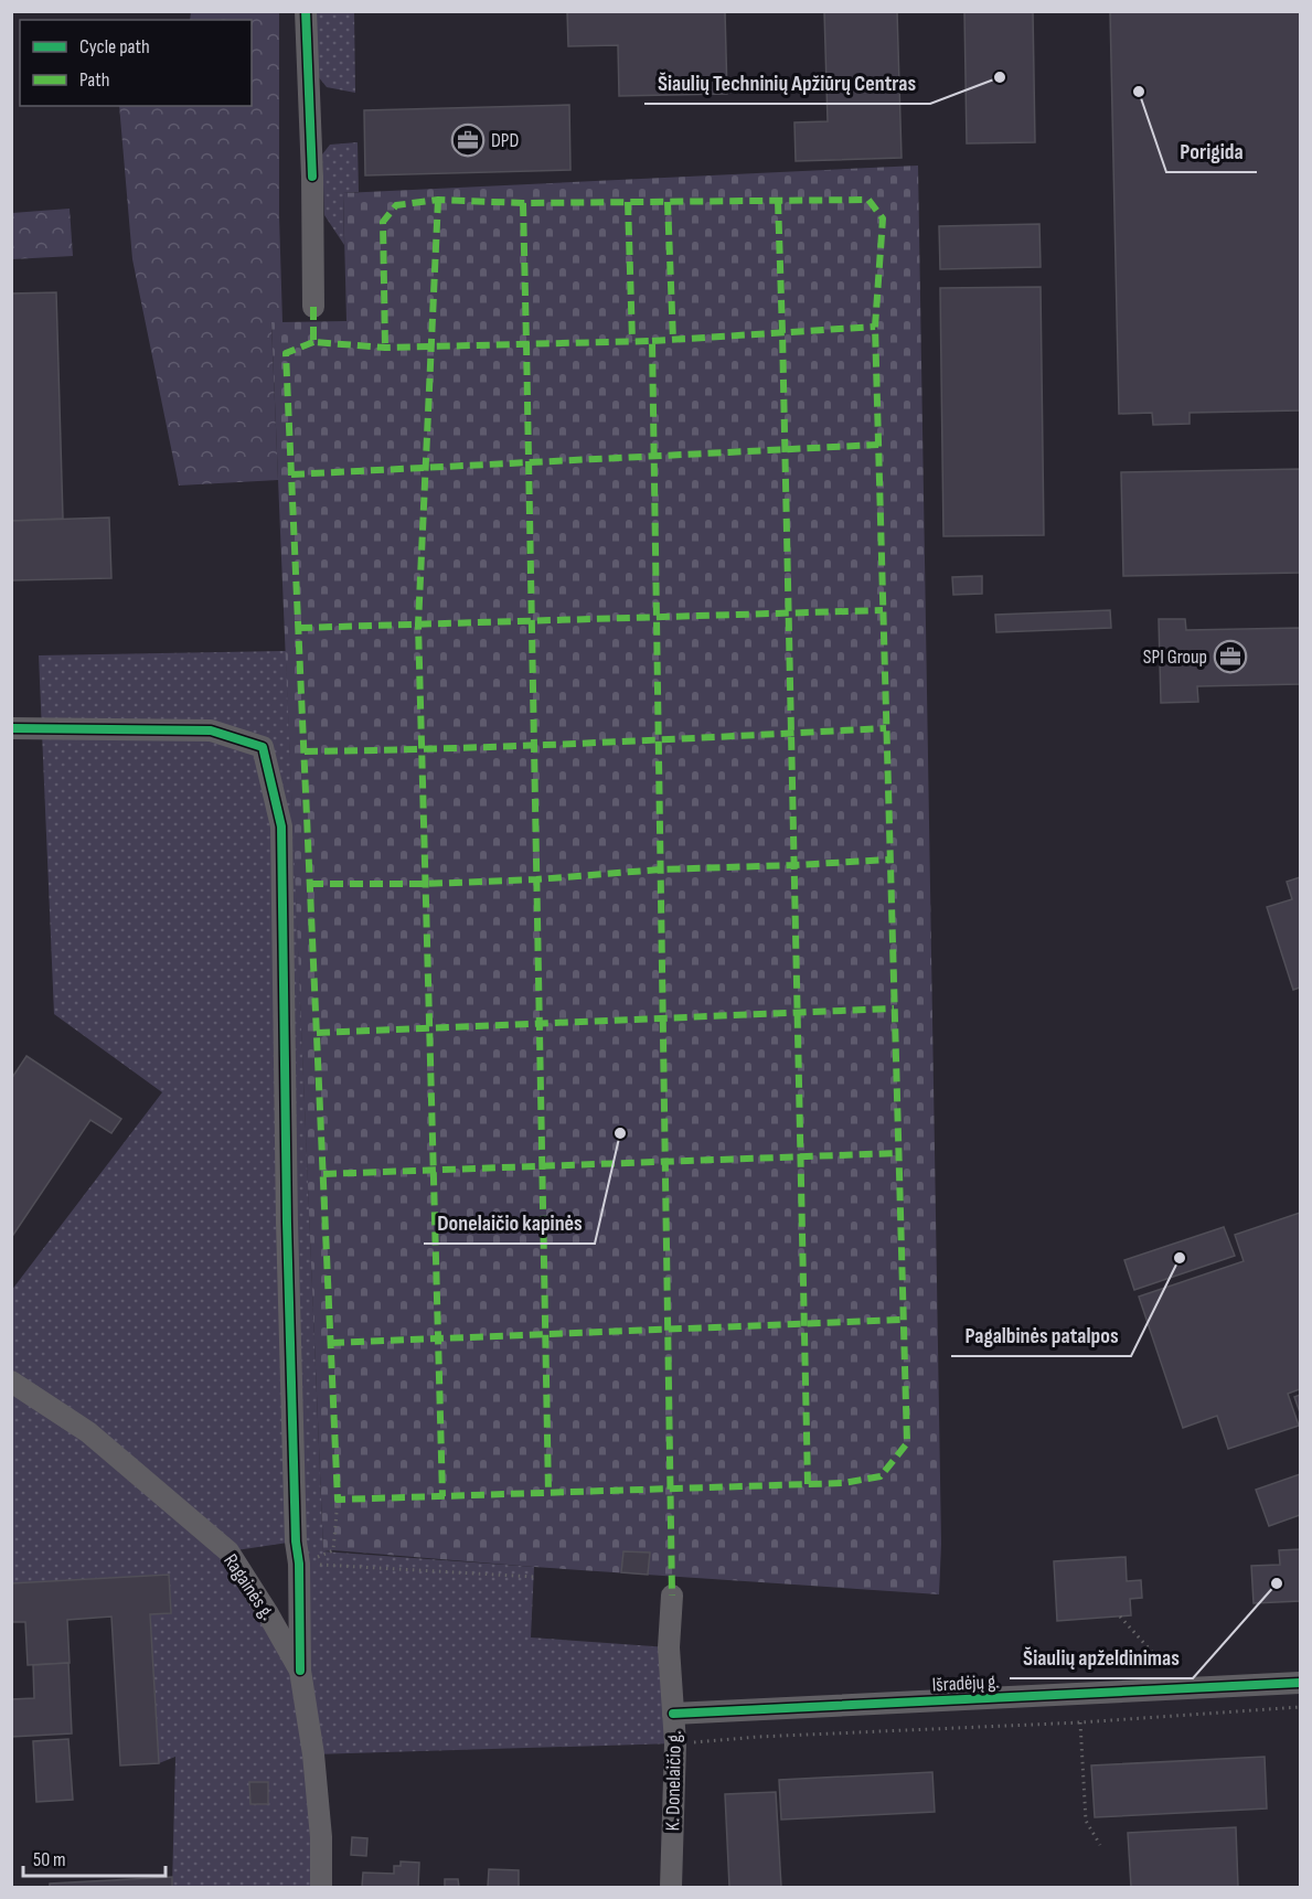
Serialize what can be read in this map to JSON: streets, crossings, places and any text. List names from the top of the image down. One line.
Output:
{"streets":{"street":["Ragainės g.","Išradėjų g.","K. Donelaičio g."]},"crossings":[["Išradėjų g.","K. Donelaičio g."]],"places":{"other":["Šiaulių Techninių Apžiūrų Centras","Porigida","Donelaičio kapinės","Pagalbinės patalpos","Šiaulių apželdinimas"],"office":["DPD","SPI Group"]},"legend":["Cycle path","Path"],"scale_bar":"50 m"}
